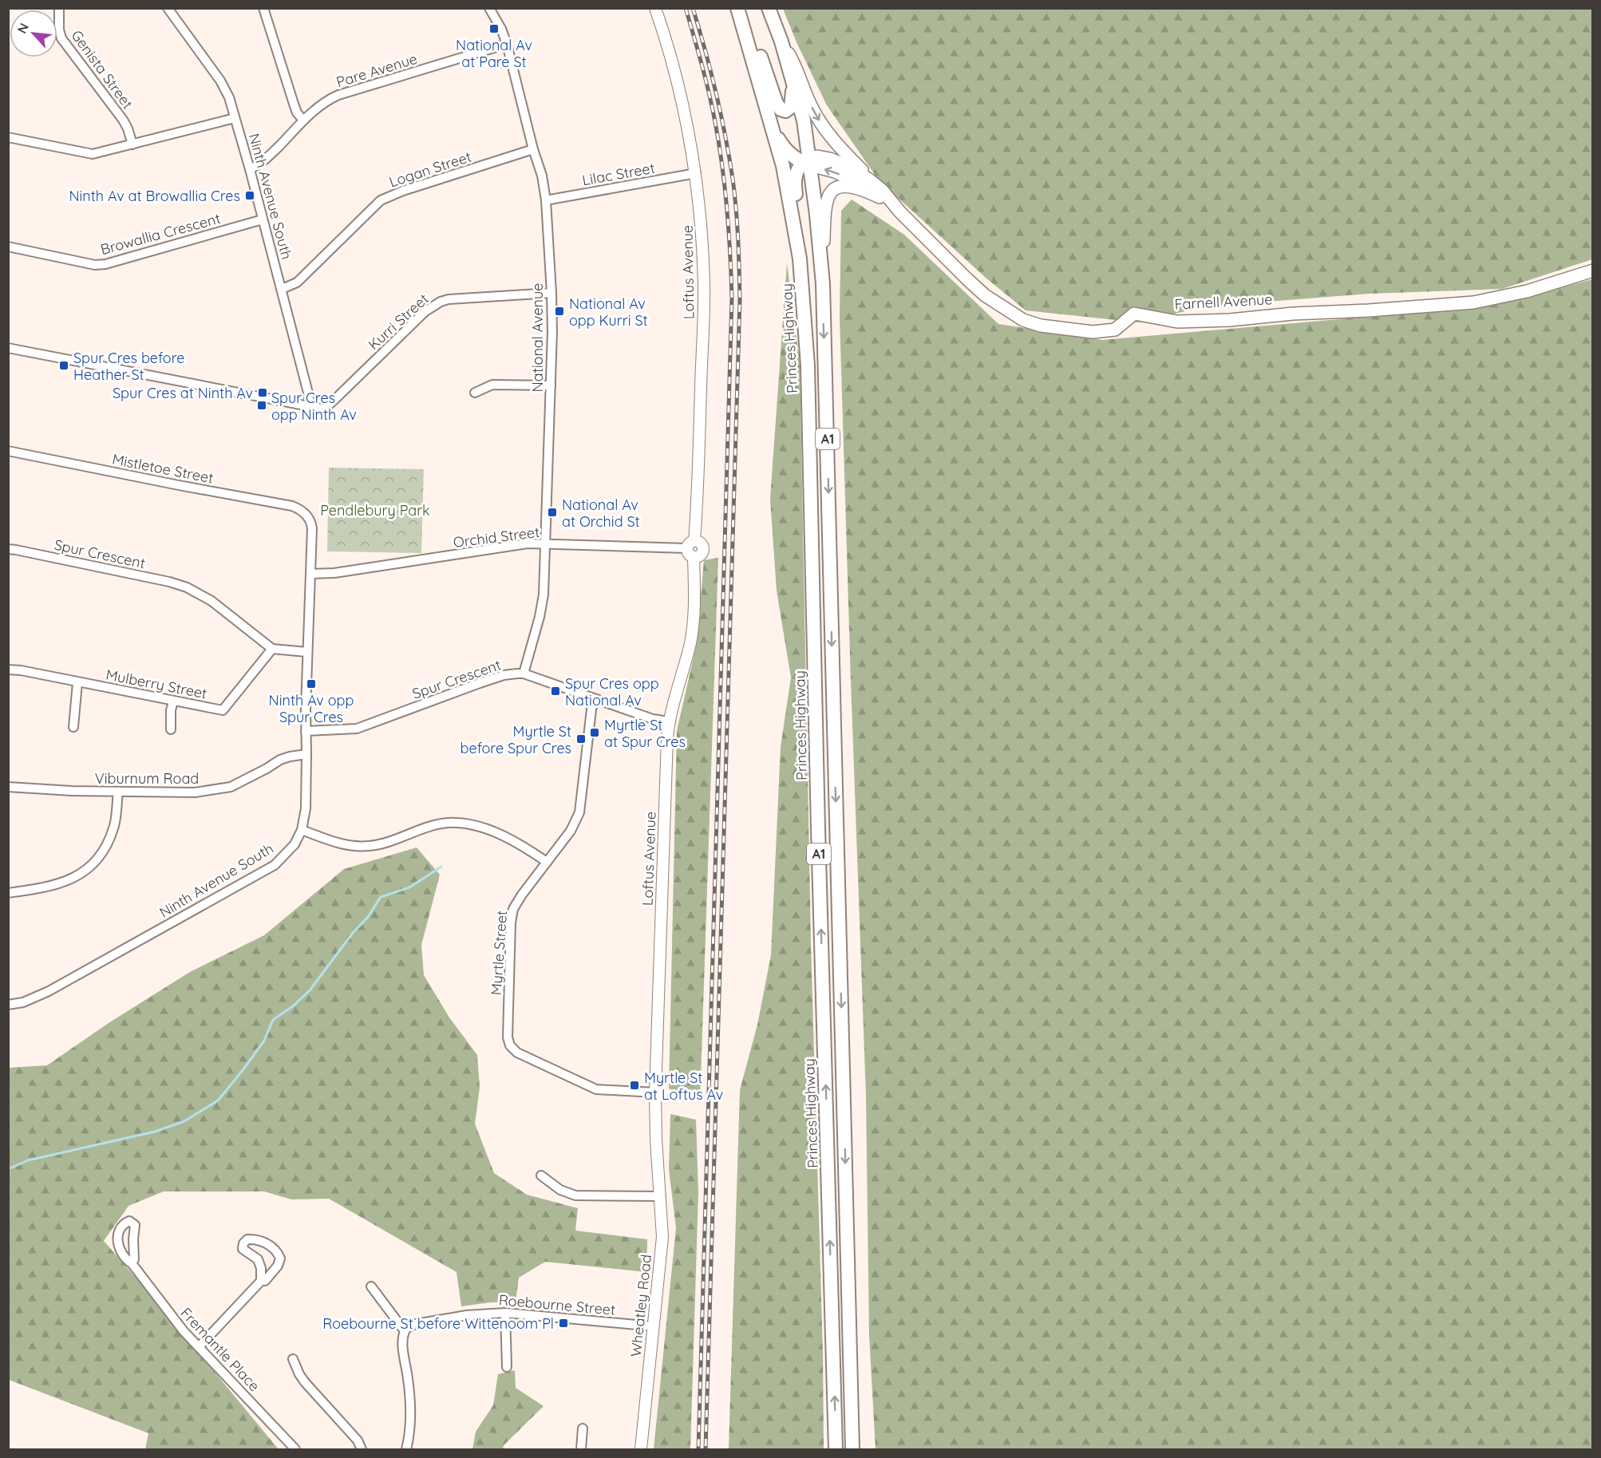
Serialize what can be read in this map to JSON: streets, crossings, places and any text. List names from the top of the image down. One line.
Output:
{"streets":{"highway":["Princes Highway","A1"],"main road":["Farnell Avenue"],"street":["Genista Street","Pare Avenue","Logan Street","Lilac Street","Ninth Avenue South","Browallia Crescent","Loftus Avenue","Kurri Street","National Avenue","Mistletoe Street","Orchid Street","Spur Crescent","Mulberry Street","Viburnum Road","Myrtle Street","Roebourne Street","Wheatley Road","Fremantle Place"]},"crossings":[["Pare Avenue","Ninth Avenue South"],["Pare Avenue","National Avenue"],["Logan Street","Ninth Avenue South"],["Logan Street","National Avenue"],["Lilac Street","Loftus Avenue"],["Lilac Street","National Avenue"],["Ninth Avenue South","Browallia Crescent"],["Ninth Avenue South","Kurri Street"],["Ninth Avenue South","Mistletoe Street"],["Ninth Avenue South","Orchid Street"],["Ninth Avenue South","Spur Crescent"],["Ninth Avenue South","Viburnum Road"],["Loftus Avenue","Orchid Street"],["Loftus Avenue","Spur Crescent"],["Loftus Avenue","Myrtle Street"],["Loftus Avenue","Wheatley Road"],["Farnell Avenue","A1"],["Kurri Street","National Avenue"],["National Avenue","Orchid Street"],["National Avenue","Spur Crescent"],["Spur Crescent","Mulberry Street"],["Spur Crescent","Myrtle Street"],["Roebourne Street","Wheatley Road"]],"parks":["Pendlebury Park"],"places":{"transit":["National Av at Pare St","Ninth Av at Browallia Cres","National Av opp Kurri St","Spur Cres before Heather St","Spur Cres at Ninth Av","Spur Cres opp Ninth Av","National Av at Orchid St","Ninth Av opp Spur Cres","Spur Cres opp National Av","Myrtle St at Spur Cres","Myrtle St before Spur Cres","Myrtle St at Loftus Av","Roebourne St before Wittenoom Pl"]},"north":"top left"}
